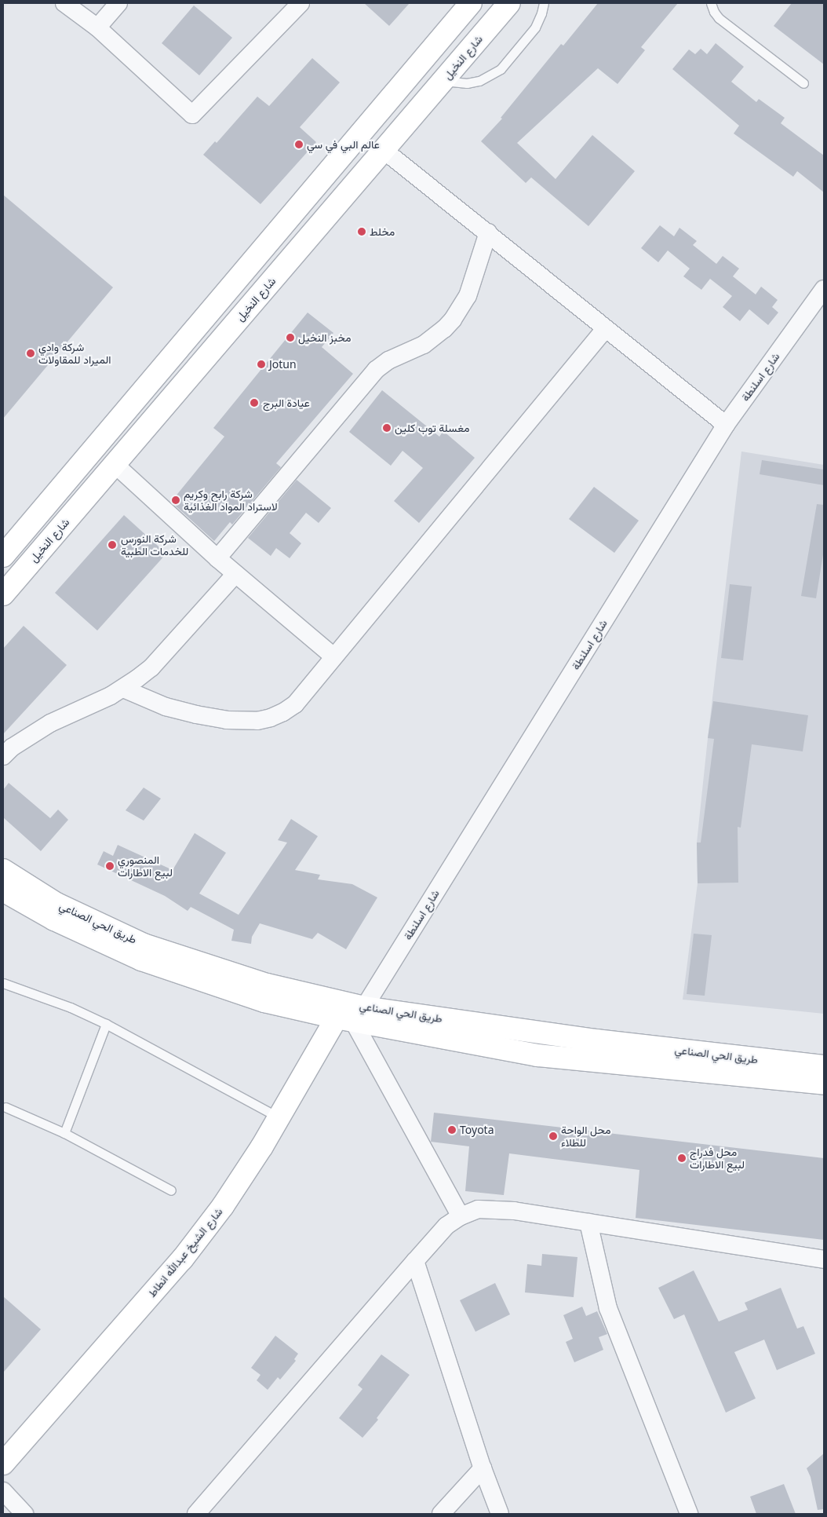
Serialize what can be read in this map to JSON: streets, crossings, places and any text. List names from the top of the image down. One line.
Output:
{"streets":{"main road":["شارع النخيل","طريق الحي الصناعي","شارع الشيخ عبدالله انطاط"],"street":["شارع اسلنطة"]},"crossings":[["شارع اسلنطة","طريق الحي الصناعي"],["شارع اسلنطة","شارع الشيخ عبدالله انطاط"],["طريق الحي الصناعي","شارع الشيخ عبدالله انطاط"]],"places":["عالم البي في سي","مخلط","مخبز النخيل","شركة وادي الميراد للمقاولات","Jotun","عيادة البرج","مغسلة توب كلين","شركة رابح وكريم لاستراد المواد الغذائية","شركة النورس للخدمات الطبية","المنصوري لبيع الاطارات","Toyota","محل الواحة للطلاء","محل فدراج لبيع الاطارات"]}
